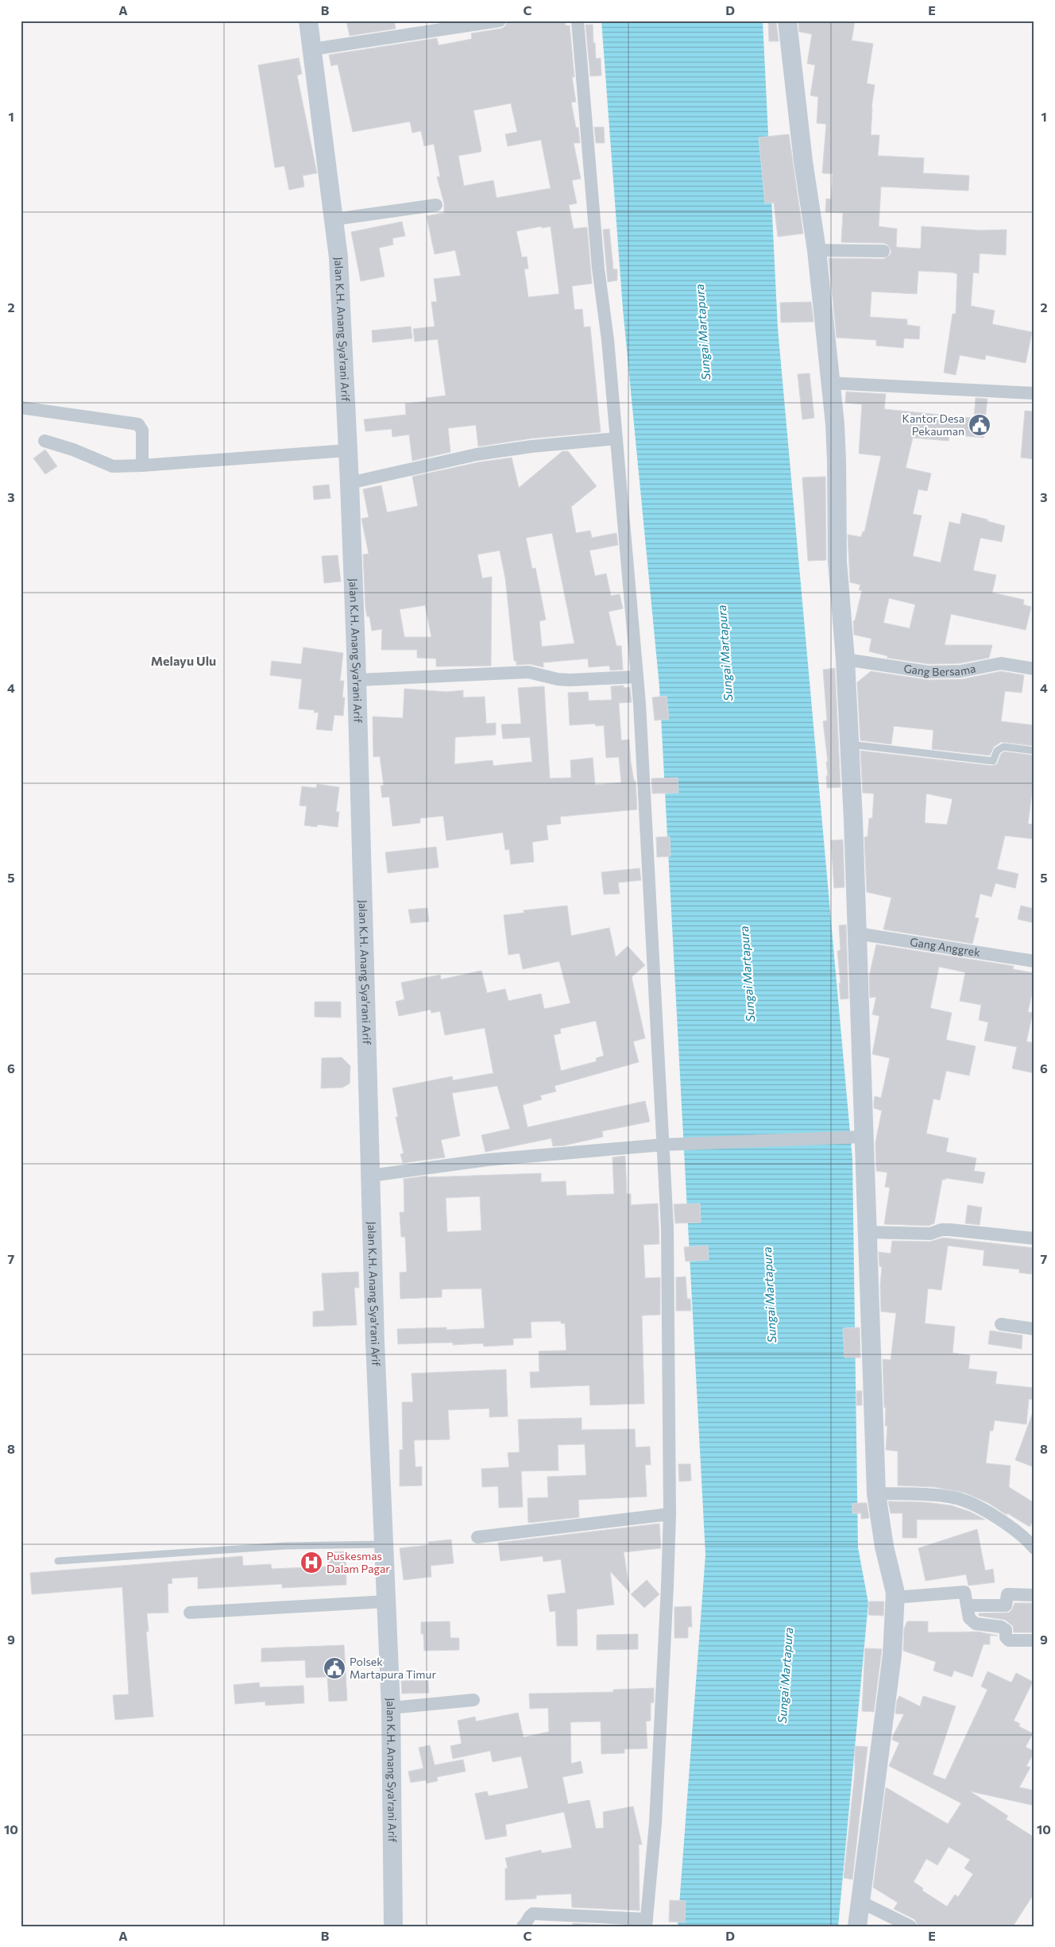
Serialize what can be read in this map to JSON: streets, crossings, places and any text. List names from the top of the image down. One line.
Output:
{"streets":{"street":["Jalan K.H. Anang Sya'rani Arif","Gang Bersama","Gang Anggrek"]},"districts":["Melayu Ulu"],"water":["Sungai Martapura"],"places":{"public building":["Kantor Desa Pekauman","Polsek Martapura Timur"],"hospital":["Puskesmas Dalam Pagar"]},"grid":{"columns":["A","B","C","D","E"],"rows":["1","2","3","4","5","6","7","8","9","10"]}}
